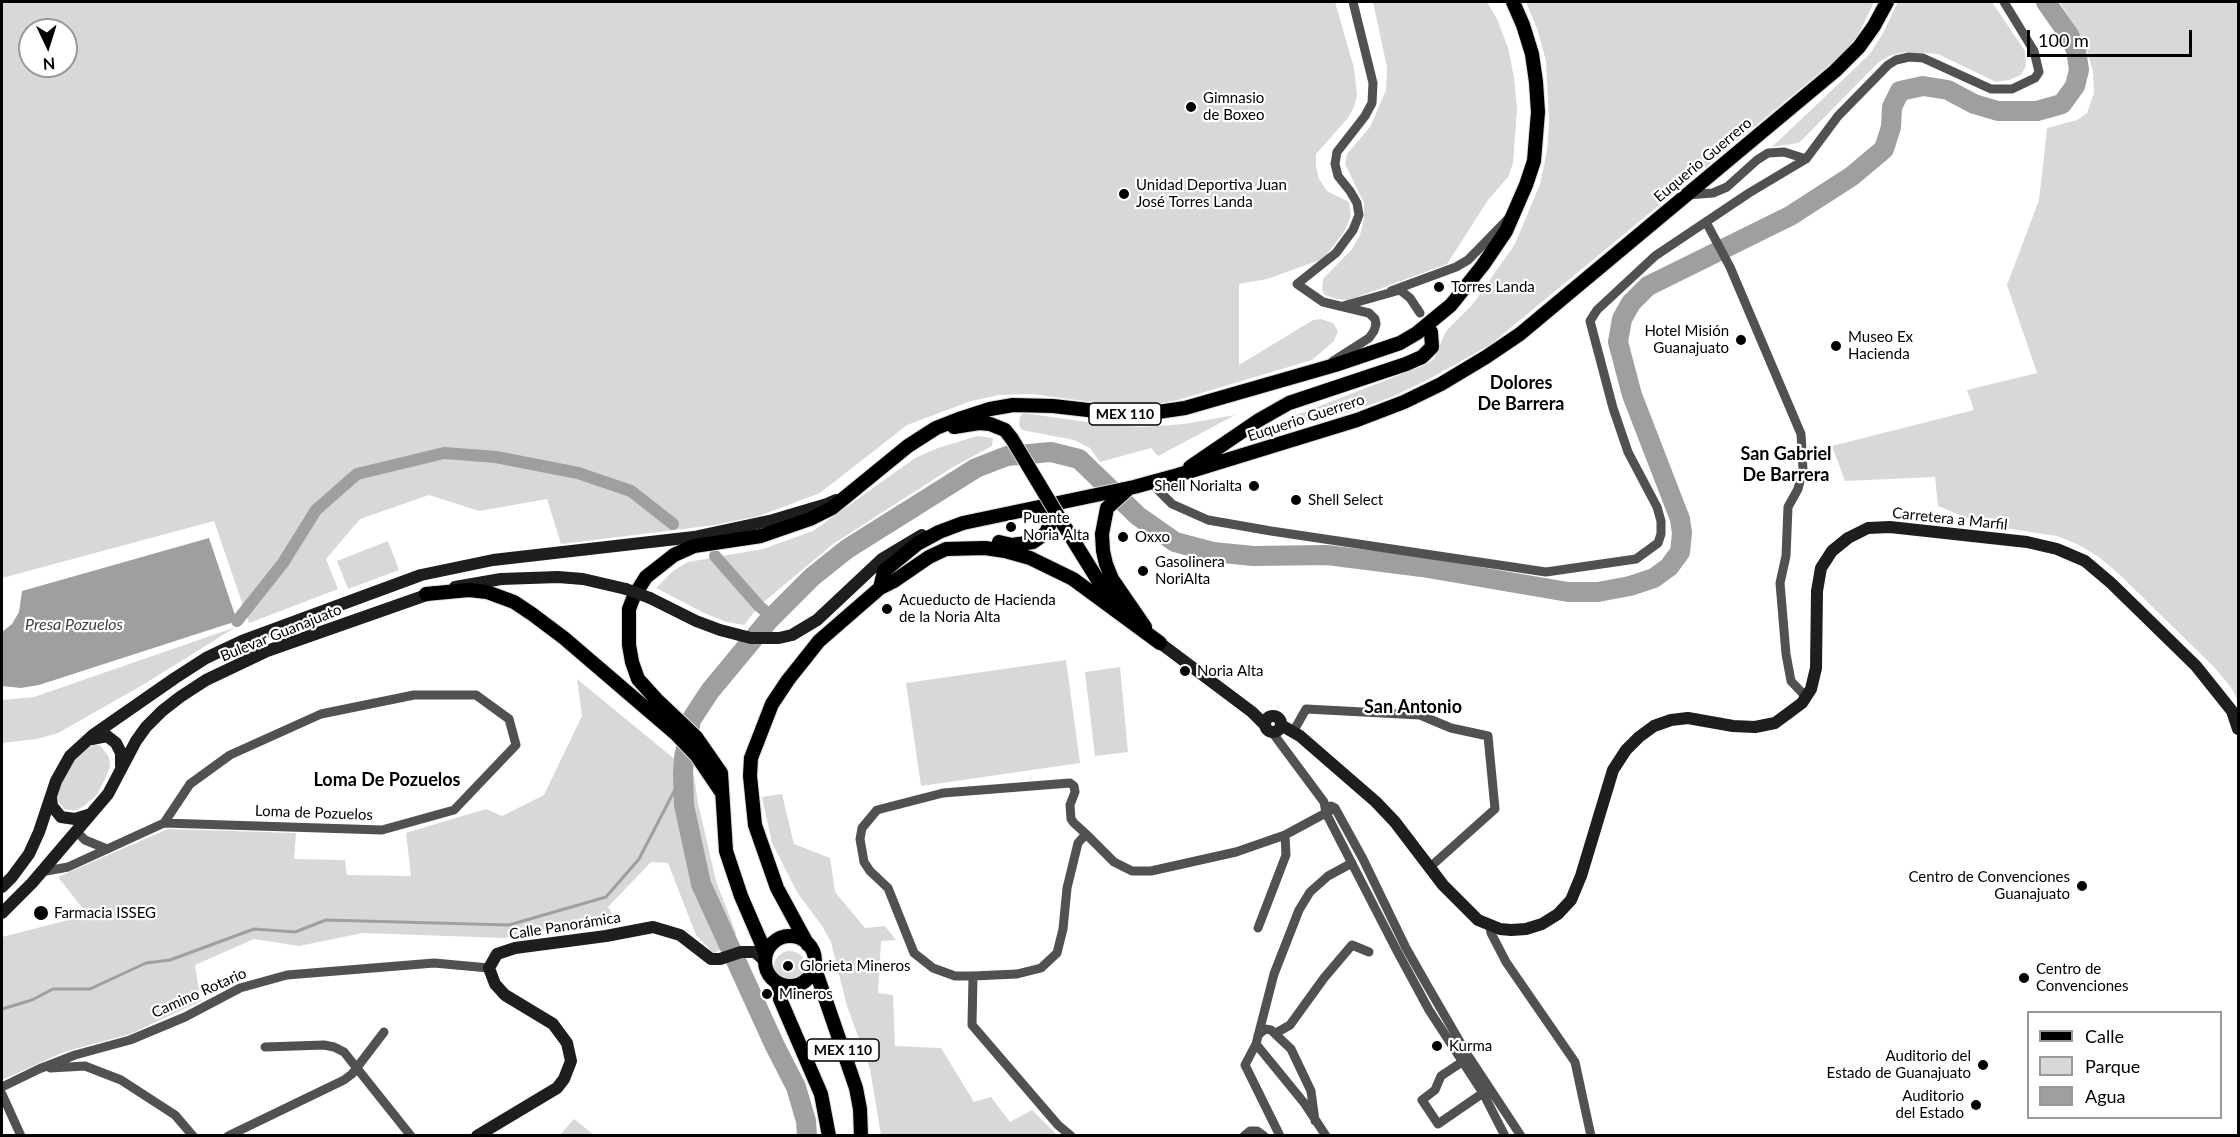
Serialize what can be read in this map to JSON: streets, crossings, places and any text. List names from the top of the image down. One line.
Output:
{"streets":{"main road":["Euquerio Guerrero","MEX 110","Carretera a Marfil","Bulevar Guanajuato","Calle Panorámica"],"street":["Loma de Pozuelos","Camino Rotario"]},"crossings":[["Euquerio Guerrero","MEX 110"],["Euquerio Guerrero","Bulevar Guanajuato"],["Euquerio Guerrero","Calle Panorámica"],["MEX 110","Bulevar Guanajuato"],["MEX 110","Calle Panorámica"],["Calle Panorámica","Camino Rotario"]],"districts":["Dolores De Barrera","San Gabriel De Barrera","San Antonio","Loma De Pozuelos"],"water":["Presa Pozuelos"],"places":["Gimnasio de Boxeo","Unidad Deportiva Juan José Torres Landa","Torres Landa","Hotel Misión Guanajuato","Museo Ex Hacienda","Shell Norialta","Shell Select","Puente Noria Alta","Oxxo","Gasolinera NoriAlta","Acueducto de Hacienda de la Noria Alta","Noria Alta","Centro de Convenciones Guanajuato","Farmacia ISSEG","Glorieta Mineros","Centro de Convenciones","Mineros","Kurma","Auditorio del Estado de Guanajuato","Auditorio del Estado"],"legend":["Calle","Parque","Agua"],"scale_bar":"100 m","north":"bottom"}
